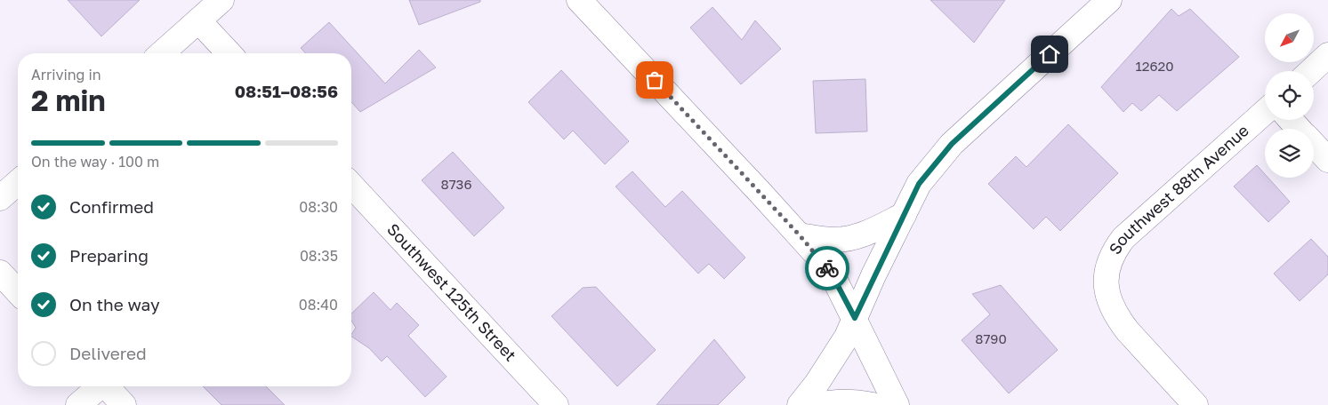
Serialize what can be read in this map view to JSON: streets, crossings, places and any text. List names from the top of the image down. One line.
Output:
{"streets":{"street":["Southwest 88th Avenue","Southwest 125th Street"]},"house_numbers":["12620","8736","8790"],"north":"bottom left","page":{"heading":["2 min","Arriving in","08:51–08:56"],"bar":"On the way · 100 m","list":[["Confirmed","08:30"],["Preparing","08:35"],["On the way","08:40"],"Delivered"]}}
